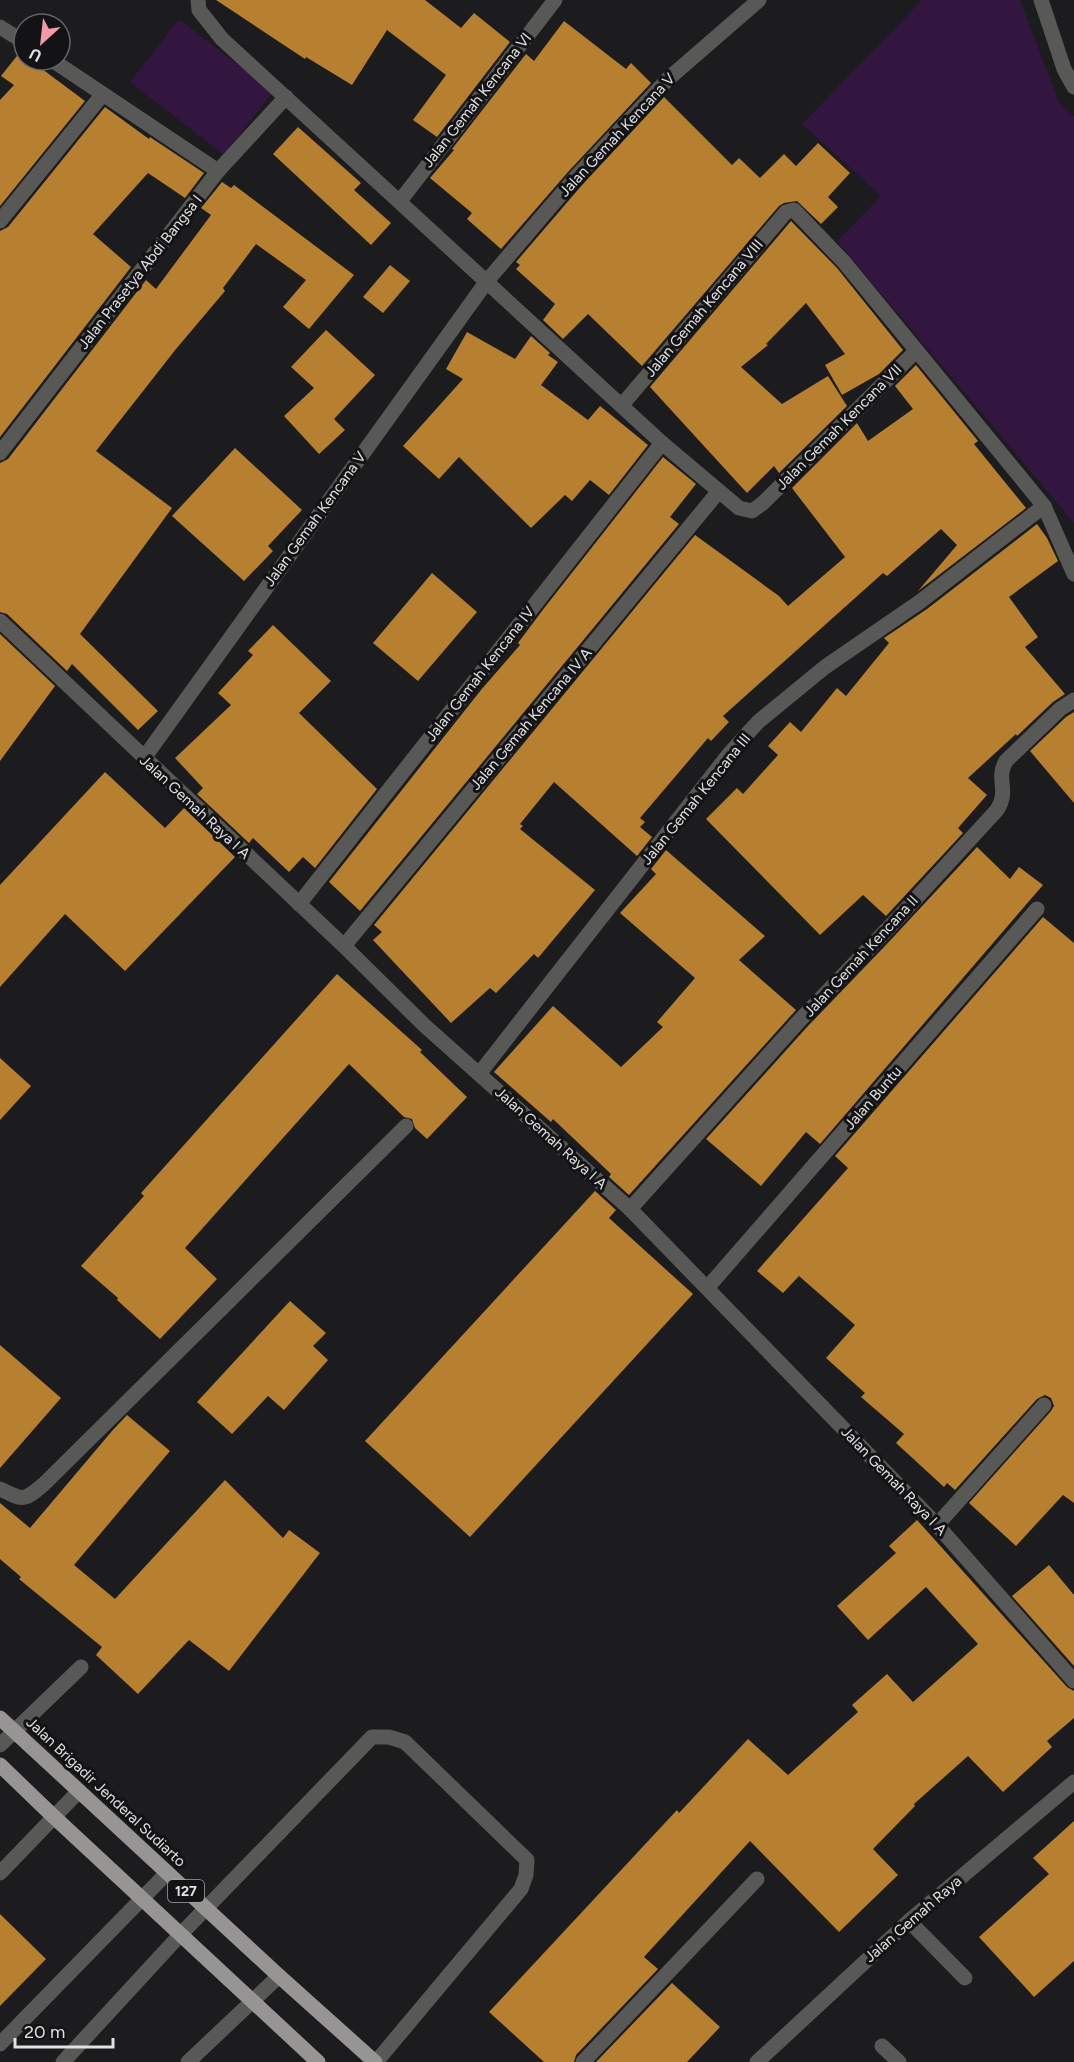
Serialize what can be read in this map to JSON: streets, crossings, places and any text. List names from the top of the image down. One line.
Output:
{"streets":{"main road":["Jalan Brigadir Jenderal Sudiarto","127"],"street":["Jalan Gemah Kencana VI","Jalan Gemah Kencana V","Jalan Prasetya Abdi Bangsa I","Jalan Gemah Kencana VIII","Jalan Gemah Kencana VII","Jalan Gemah Kencana IV","Jalan Gemah Kencana IV A","Jalan Gemah Kencana III","Jalan Gemah Raya I A","Jalan Gemah Kencana II","Jalan Buntu","Jalan Gemah Raya"]},"crossings":[["Jalan Gemah Kencana V","Jalan Gemah Raya I A"],["Jalan Gemah Kencana VIII","Jalan Gemah Kencana VII"],["Jalan Gemah Kencana VII","Jalan Gemah Kencana IV A"],["Jalan Gemah Kencana IV","Jalan Gemah Raya I A"],["Jalan Gemah Kencana IV A","Jalan Gemah Raya I A"],["Jalan Gemah Kencana III","Jalan Gemah Raya I A"],["Jalan Gemah Raya I A","Jalan Gemah Kencana II"],["Jalan Gemah Raya I A","Jalan Buntu"]],"scale_bar":"20 m","north":"bottom left"}
